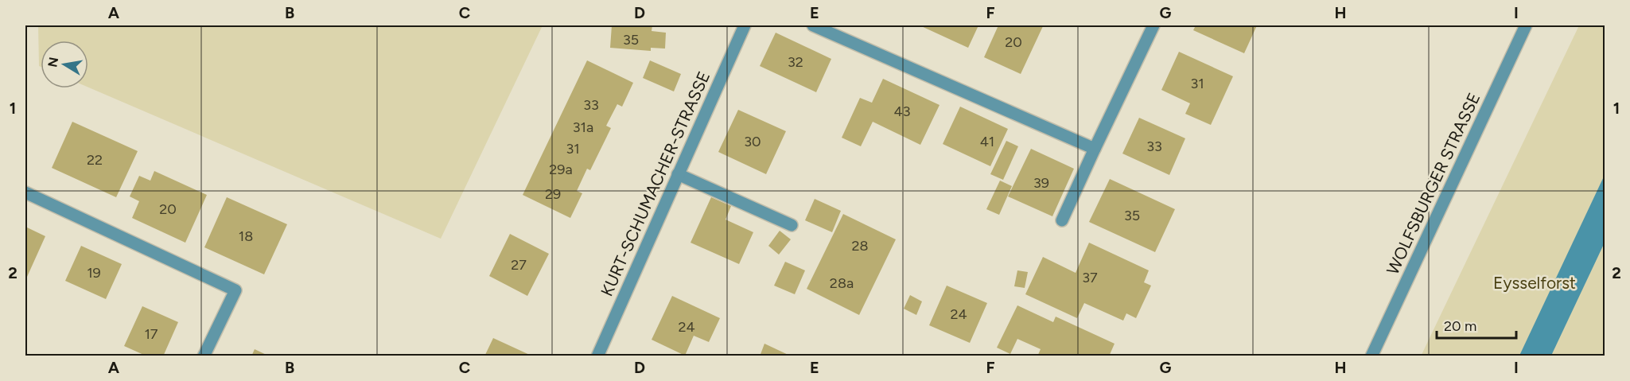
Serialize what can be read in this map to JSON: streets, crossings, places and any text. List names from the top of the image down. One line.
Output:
{"streets":{"street":["KURT-SCHUMACHER-STRASSE","WOLFSBURGER STRASSE"]},"parks":["Eysselforst"],"house_numbers":["35","20","32","31","33","43","31a","30","41","33","31","22","29a","39","29","20","35","18","28","27","19","37","28a","24","24","17"],"scale_bar":"20 m","north":"left","grid":{"columns":["A","B","C","D","E","F","G","H","I"],"rows":["1","2"]}}
